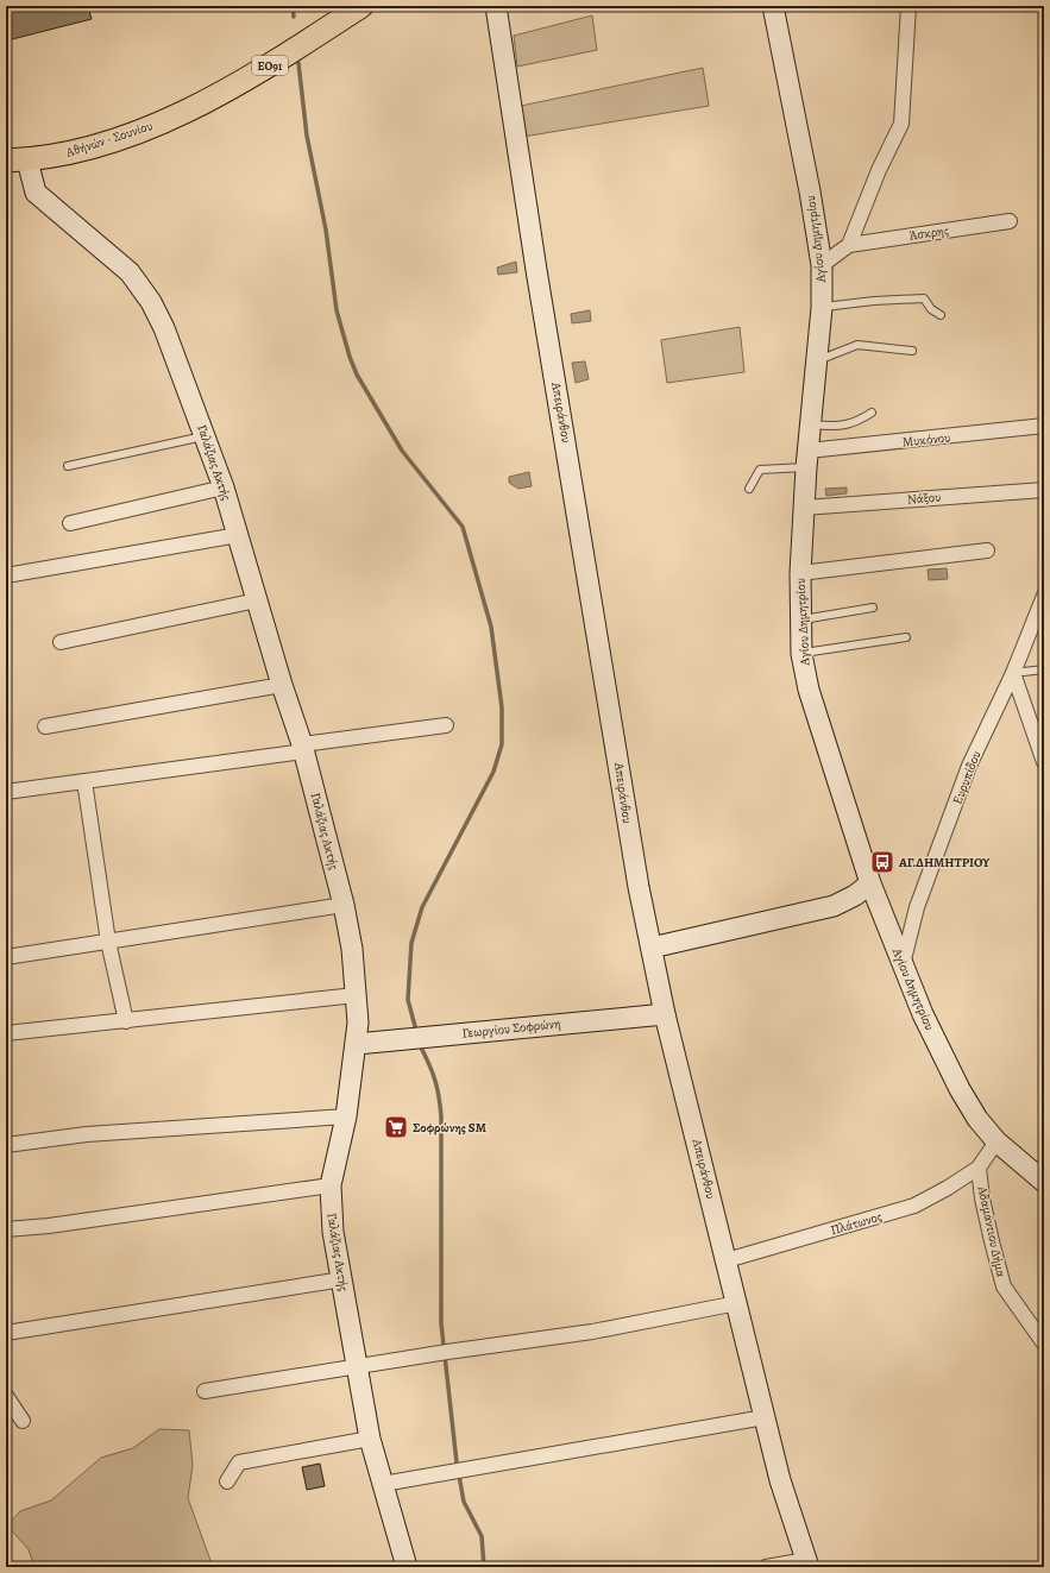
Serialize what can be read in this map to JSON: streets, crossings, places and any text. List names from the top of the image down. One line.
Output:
{"streets":{"main road":["ΕΟ91","Αθήνών - Σουνίου"],"street":["Άσκρης","Αγίου Δημητρίου","Απειράνθου","Μυκόνου","Γαλάζιας Ακτής","Νάξου","Ευρυπίδου","Γεωργίου Σοφρώνη","Πλάτωνος","Αδαμάντιου Δήμα"]},"crossings":[["Αθήνών - Σουνίου","Γαλάζιας Ακτής"],["Αγίου Δημητρίου","Μυκόνου"],["Αγίου Δημητρίου","Νάξου"],["Αγίου Δημητρίου","Ευρυπίδου"],["Αγίου Δημητρίου","Αδαμάντιου Δήμα"],["Απειράνθου","Γεωργίου Σοφρώνη"],["Απειράνθου","Πλάτωνος"],["Γαλάζιας Ακτής","Γεωργίου Σοφρώνη"],["Πλάτωνος","Αδαμάντιου Δήμα"]],"places":{"bus stop":["ΑΓ.ΔΗΜΗΤΡΙΟΥ"],"supermarket":["Σοφρώνης SM"]}}
